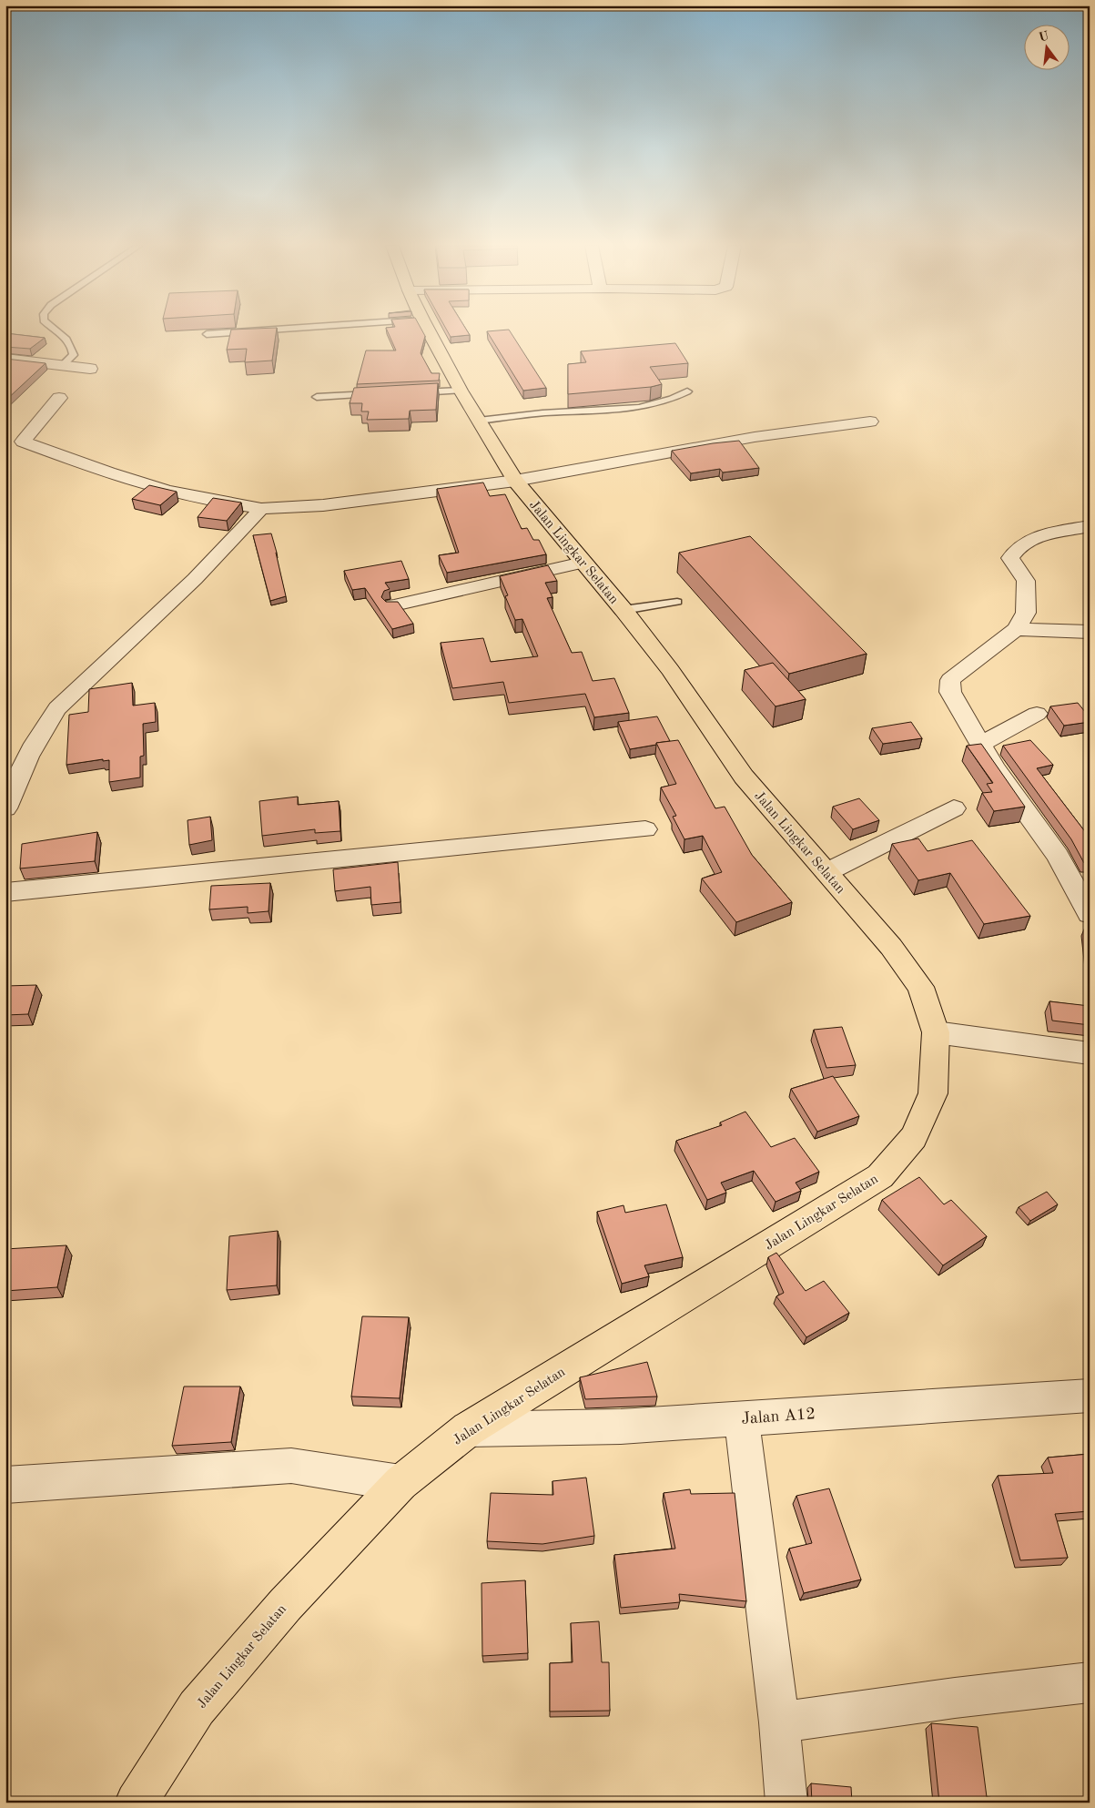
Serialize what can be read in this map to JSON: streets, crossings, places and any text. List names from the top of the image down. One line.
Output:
{"streets":{"highway":["Jalan Lingkar Selatan"],"street":["Jalan A12"]},"crossings":[["Jalan Lingkar Selatan","Jalan A12"]],"north":"top"}
